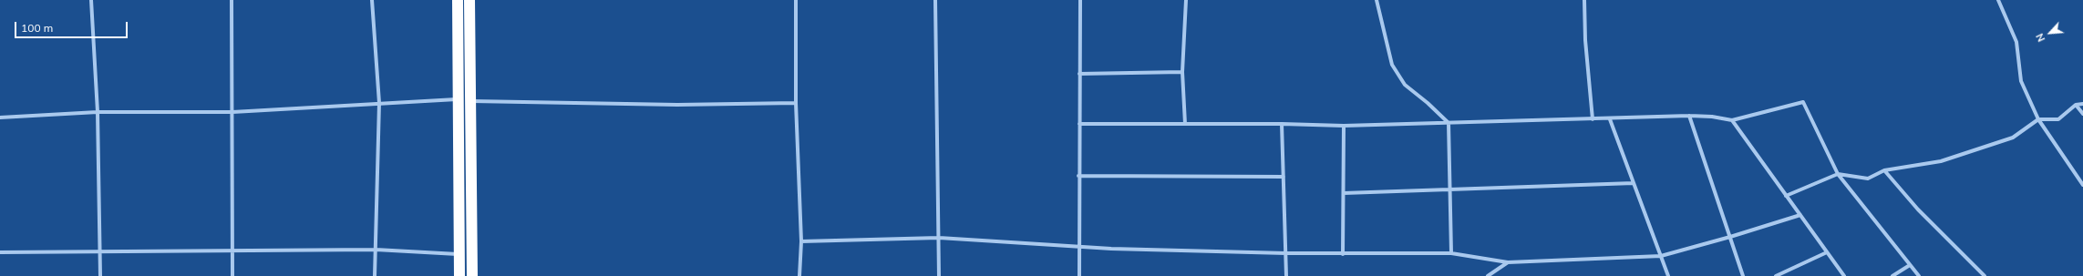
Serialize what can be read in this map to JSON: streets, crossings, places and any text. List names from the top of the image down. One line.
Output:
{"scale_bar":"100 m","north":"bottom left"}
